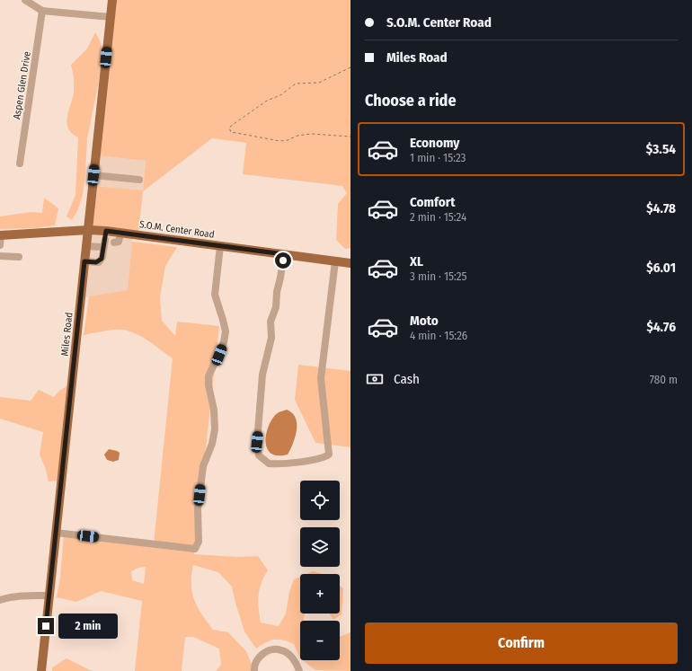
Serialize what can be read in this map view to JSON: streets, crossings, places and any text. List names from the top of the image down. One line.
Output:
{"streets":{"main road":["S.O.M. Center Road","Miles Road"],"street":["Aspen Glen Drive"]},"crossings":[["S.O.M. Center Road","Miles Road"]],"page":{"banner":["S.O.M. Center Road","Miles Road"],"heading":"Choose a ride","list":[{"name":"Economy","note":"1 min · 15:23","value":"$3.54"},{"name":"Comfort","note":"2 min · 15:24","value":"$4.78"},{"name":"XL","note":"3 min · 15:25","value":"$6.01"},{"name":"Moto","note":"4 min · 15:26","value":"$4.76"}],"pay":["Cash","780 m"],"map_buttons":["+","−"],"bubble":"2 min","buttons":"Confirm"}}
